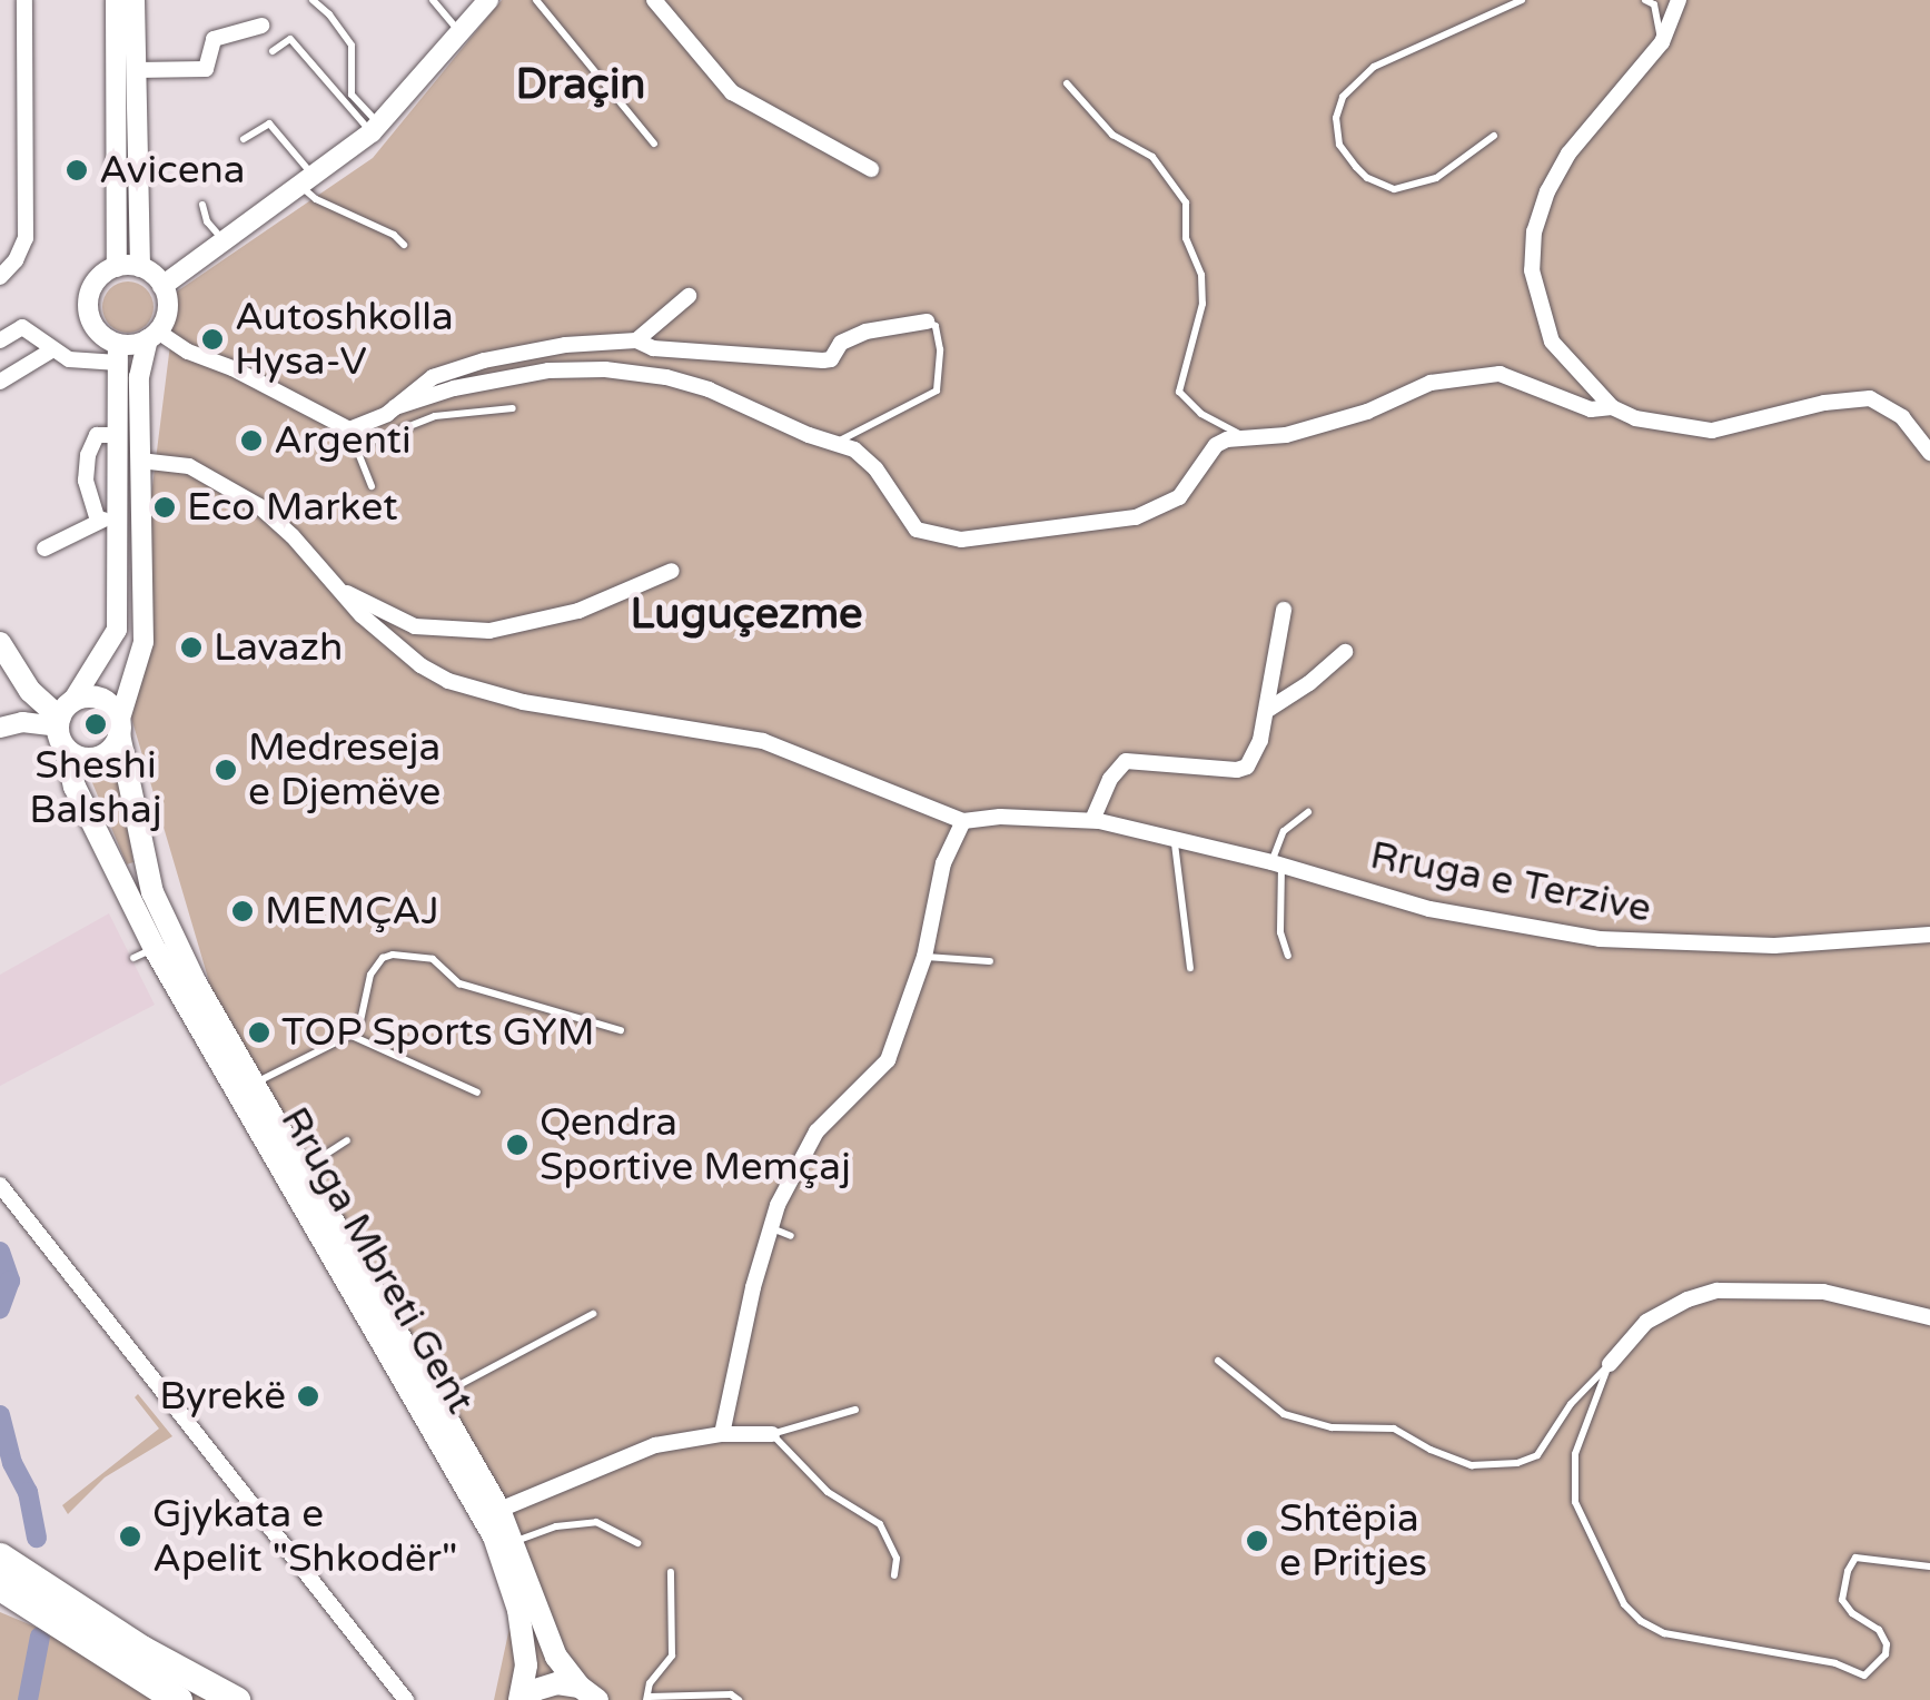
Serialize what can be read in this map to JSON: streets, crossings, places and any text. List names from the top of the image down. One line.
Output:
{"streets":{"main road":["Rruga Mbreti Gent"],"street":["Rruga e Terzive"]},"districts":["Draçin","Luguçezme"],"places":["Avicena","Autoshkolla Hysa-V","Argenti","Eco Market","Lavazh","Sheshi Balshaj","Medreseja e Djemëve","MEMÇAJ","TOP Sports GYM","Qendra Sportive Memçaj","Byrekë","Gjykata e Apelit \"Shkodër\"","Shtëpia e Pritjes"]}
